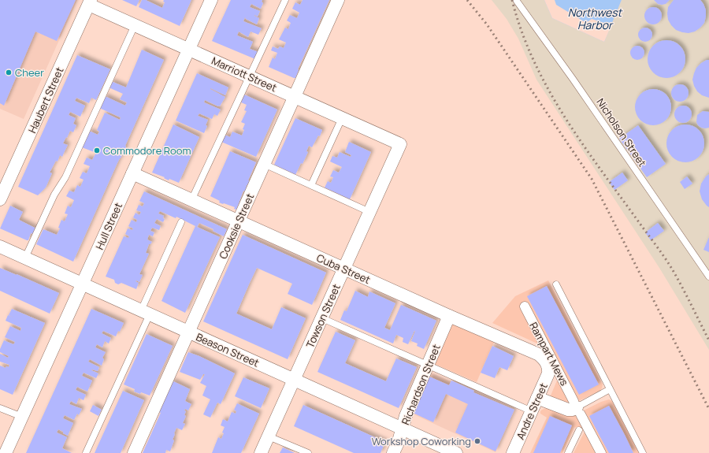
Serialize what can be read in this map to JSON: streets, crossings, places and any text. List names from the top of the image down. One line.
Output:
{"streets":{"street":["Marriott Street","Haubert Street","Hull Street","Cooksie Street","Cuba Street","Towson Street","Beason Street","Rampart Mews","Richardson Street","Andre Street"],"lane":["Nicholson Street"]},"crossings":[["Marriott Street","Haubert Street"],["Marriott Street","Hull Street"],["Marriott Street","Cooksie Street"],["Marriott Street","Towson Street"],["Hull Street","Cuba Street"],["Hull Street","Beason Street"],["Cooksie Street","Cuba Street"],["Cooksie Street","Beason Street"],["Cuba Street","Towson Street"],["Cuba Street","Richardson Street"],["Cuba Street","Andre Street"],["Towson Street","Beason Street"],["Beason Street","Richardson Street"]],"water":["Northwest Harbor"],"places":["Cheer","Commodore Room","Workshop Coworking"]}
